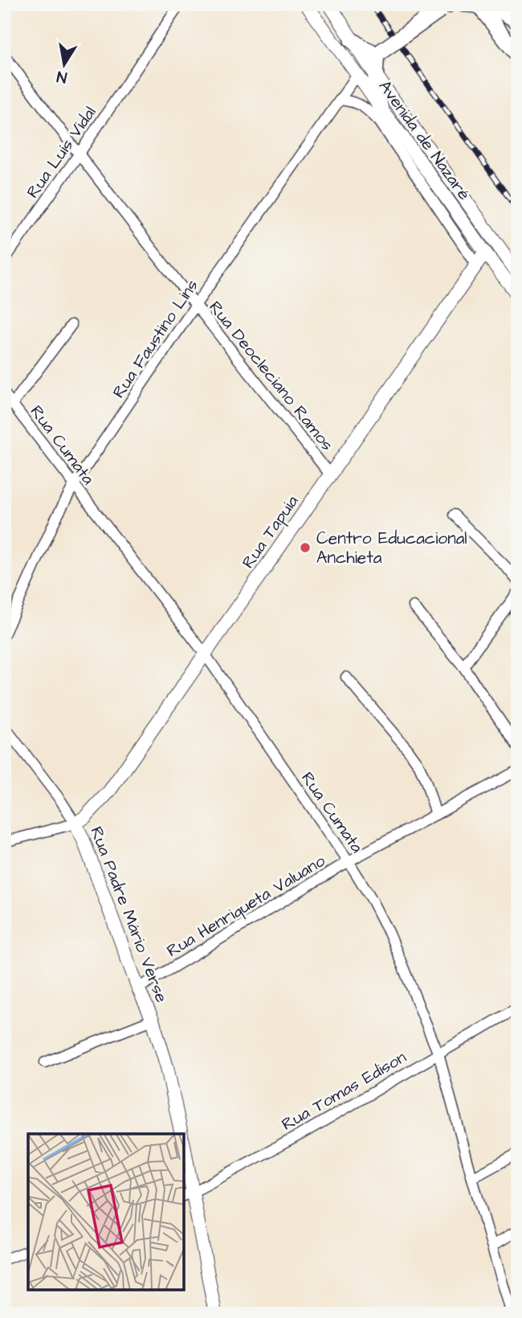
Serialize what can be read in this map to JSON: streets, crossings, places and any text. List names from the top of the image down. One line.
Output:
{"streets":{"street":["Avenida de Nazaré","Rua Luís Vidal","Rua Faustino Lins","Rua Deocleciano Ramos","Rua Cumata","Rua Tapuia","Rua Henriqueta Valuano","Rua Padre Mário Verse","Rua Tomas Edison"]},"crossings":[["Avenida de Nazaré","Rua Faustino Lins"],["Avenida de Nazaré","Rua Tapuia"],["Rua Luís Vidal","Rua Deocleciano Ramos"],["Rua Faustino Lins","Rua Deocleciano Ramos"],["Rua Faustino Lins","Rua Cumata"],["Rua Deocleciano Ramos","Rua Tapuia"],["Rua Cumata","Rua Tapuia"],["Rua Cumata","Rua Henriqueta Valuano"],["Rua Cumata","Rua Tomas Edison"],["Rua Tapuia","Rua Padre Mário Verse"],["Rua Henriqueta Valuano","Rua Padre Mário Verse"]],"places":["Centro Educacional Anchieta"],"north":"bottom"}
